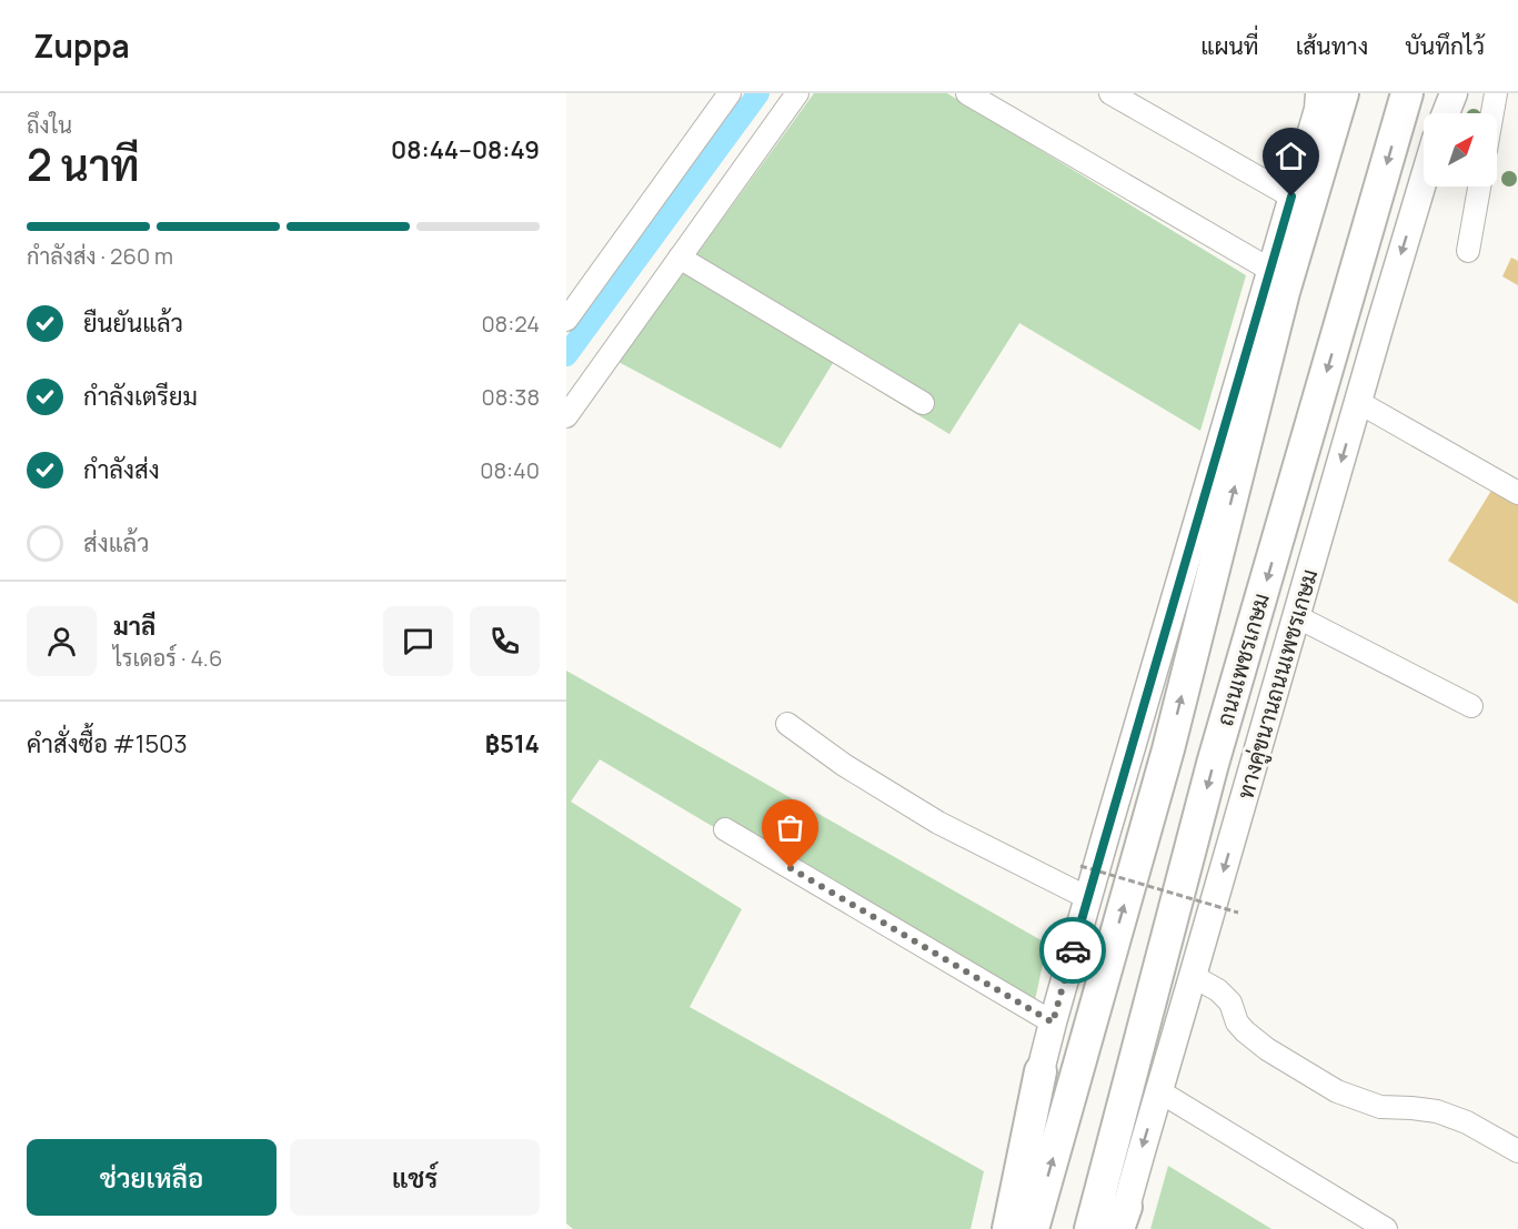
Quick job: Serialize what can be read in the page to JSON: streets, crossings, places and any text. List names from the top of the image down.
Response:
{
  "streets": {
    "highway": ["ถนนเพชรเกษม"],
    "main road": ["ทางคู่ขนานถนนเพชรเกษม"]
  },
  "north": "top right",
  "page": {
    "header": "Zuppa",
    "nav": ["แผนที่", "เส้นทาง", "บันทึกไว้"],
    "heading": ["2 นาที", "ถึงใน", "08:44–08:49"],
    "panel": [
      "มาลี",
      "ไรเดอร์ · 4.6",
      "คำสั่งซื้อ #1503",
      "฿514"
    ],
    "bar": "กำลังส่ง · 260 m",
    "list": [
      ["ยืนยันแล้ว", "08:24"],
      ["กำลังเตรียม", "08:38"],
      ["กำลังส่ง", "08:40"],
      "ส่งแล้ว"
    ],
    "buttons": ["ช่วยเหลือ", "แชร์"]
  }
}
